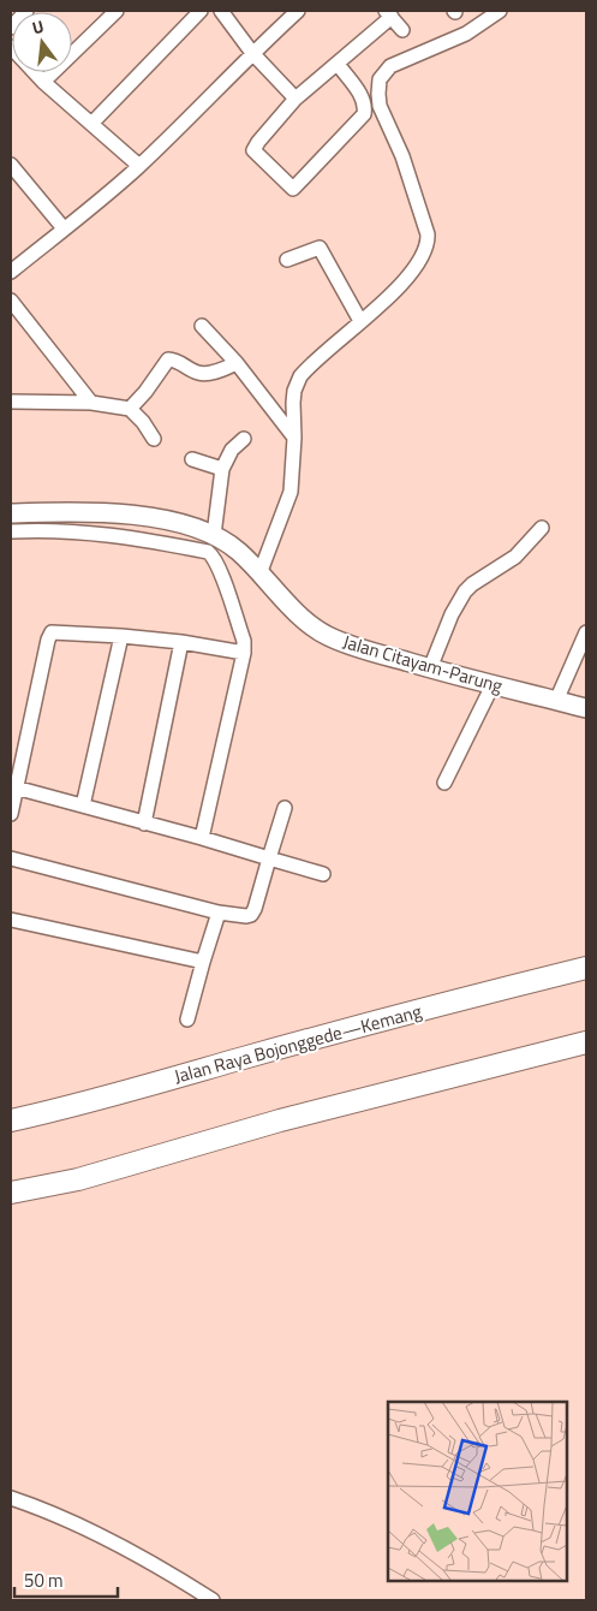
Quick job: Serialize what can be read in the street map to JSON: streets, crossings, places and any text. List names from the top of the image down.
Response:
{
  "streets": {
    "highway": ["Jalan Raya Bojonggede—Kemang"],
    "main road": ["Jalan Citayam-Parung"]
  },
  "scale_bar": "50 m",
  "north": "top"
}
